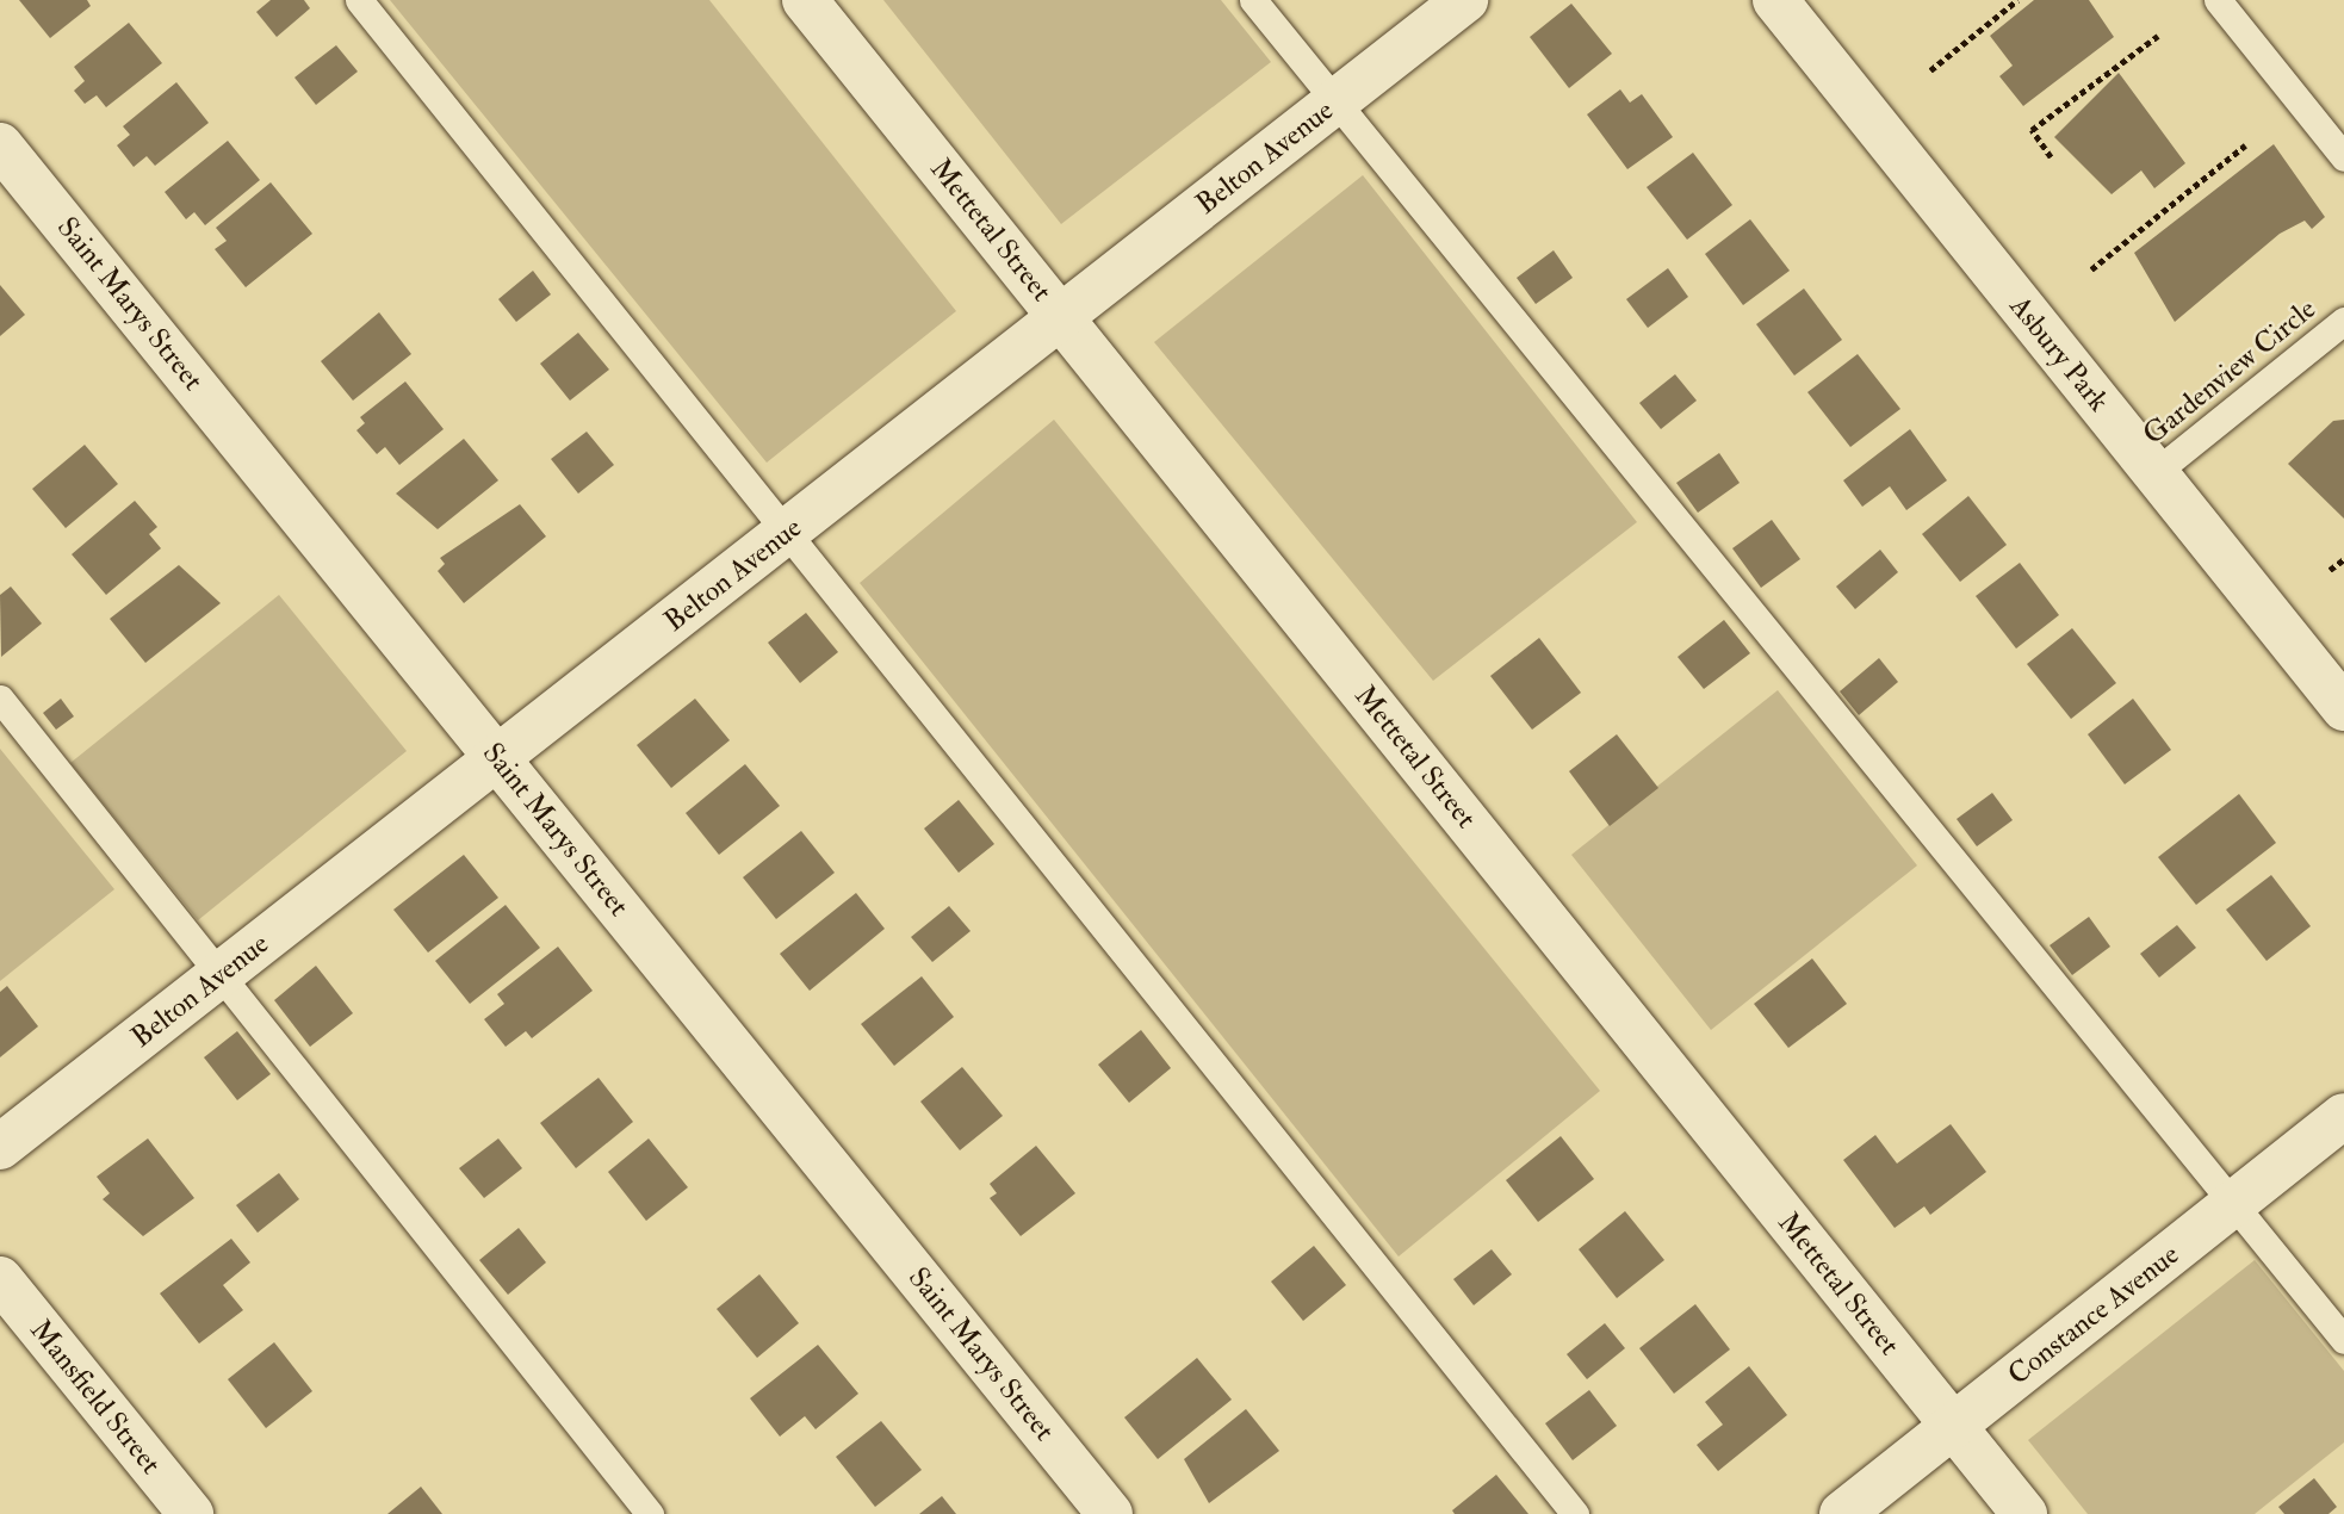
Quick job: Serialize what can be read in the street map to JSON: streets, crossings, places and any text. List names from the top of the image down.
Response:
{
  "streets": {
    "street": [
      "Belton Avenue",
      "Mettetal Street",
      "Saint Marys Street",
      "Asbury Park",
      "Constance Avenue",
      "Mansfield Street"
    ],
    "lane": ["Gardenview Circle"]
  },
  "crossings": [
    ["Belton Avenue", "Mettetal Street"],
    ["Belton Avenue", "Saint Marys Street"],
    ["Mettetal Street", "Constance Avenue"],
    ["Asbury Park", "Gardenview Circle"]
  ]
}
